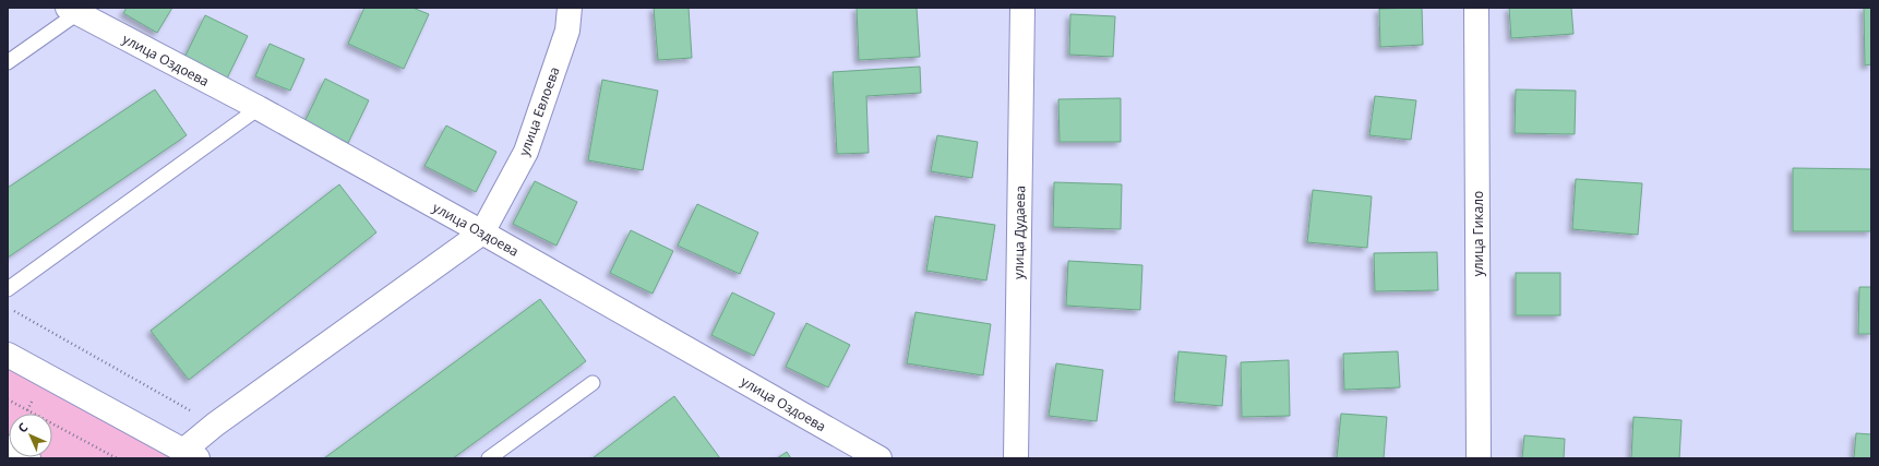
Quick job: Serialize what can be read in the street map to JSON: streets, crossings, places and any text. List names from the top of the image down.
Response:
{
  "streets": {
    "street": [
      "улица Оздоева",
      "улица Евлоева",
      "улица Дудаева",
      "улица Гикало"
    ]
  },
  "crossings": [
    ["улица Оздоева", "улица Евлоева"]
  ],
  "north": "top left"
}
